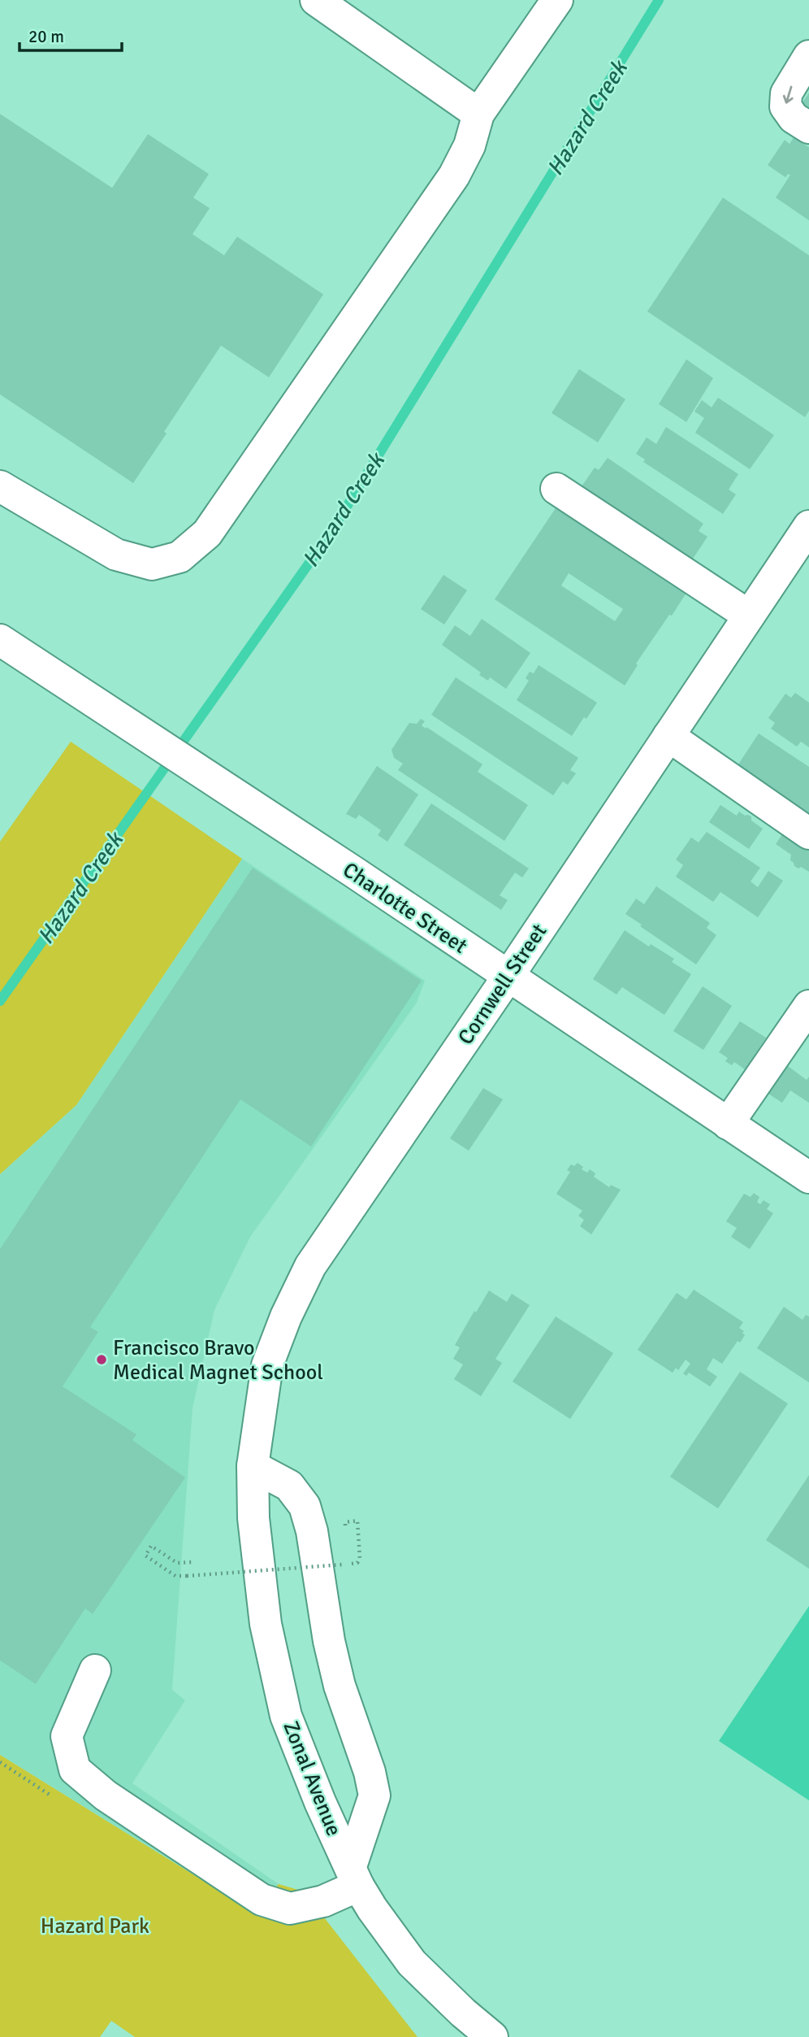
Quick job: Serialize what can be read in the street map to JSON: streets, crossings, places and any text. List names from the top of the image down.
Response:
{
  "streets": {
    "street": ["Charlotte Street", "Cornwell Street", "Zonal Avenue"]
  },
  "crossings": [
    ["Charlotte Street", "Cornwell Street"],
    ["Cornwell Street", "Zonal Avenue"]
  ],
  "water": ["Hazard Creek"],
  "parks": ["Hazard Park"],
  "places": ["Francisco Bravo Medical Magnet School"],
  "scale_bar": "20 m"
}
